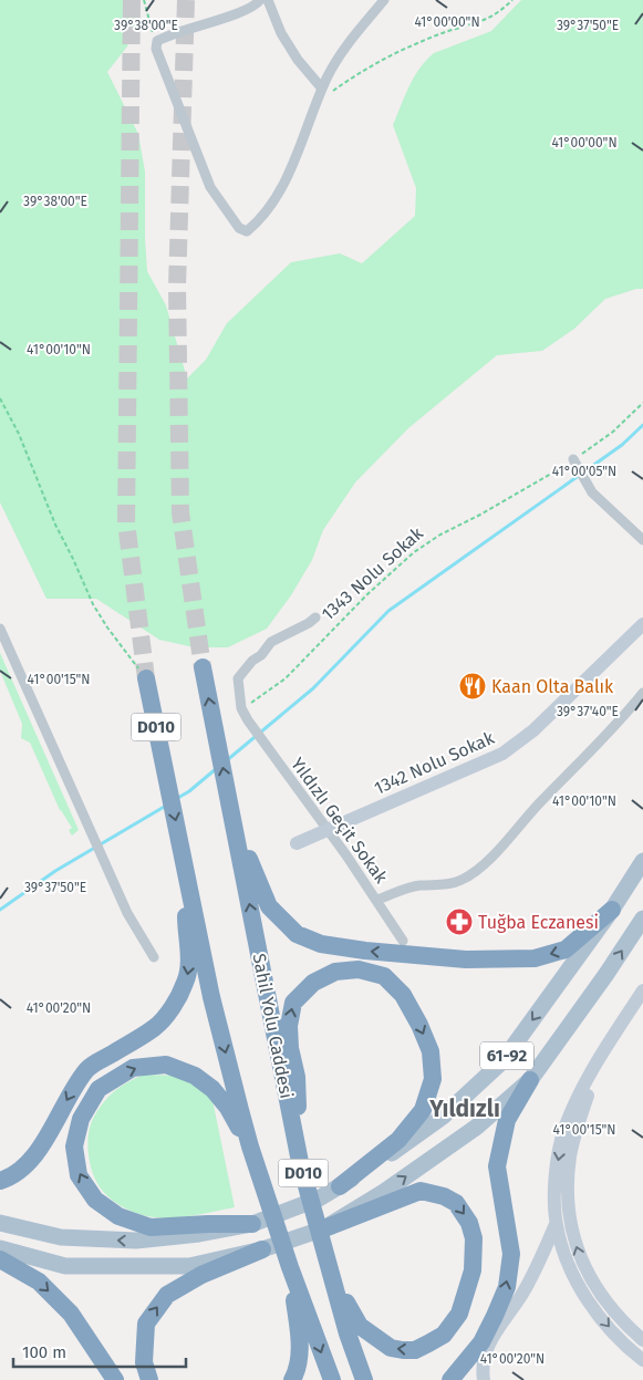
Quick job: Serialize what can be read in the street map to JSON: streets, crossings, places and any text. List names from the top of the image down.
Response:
{
  "streets": {
    "highway": ["D010", "Sahil Yolu Caddesi"],
    "main road": ["61-92"],
    "street": ["1343 Nolu Sokak", "1342 Nolu Sokak", "Yıldızlı Geçit Sokak"]
  },
  "crossings": [
    ["1343 Nolu Sokak", "Yıldızlı Geçit Sokak"],
    ["1342 Nolu Sokak", "Yıldızlı Geçit Sokak"]
  ],
  "districts": ["Yıldızlı"],
  "places": {
    "restaurant": ["Kaan Olta Balık"],
    "pharmacy": ["Tuğba Eczanesi"]
  },
  "scale_bar": "100 m",
  "coordinates": [
    "41°00'00\"N",
    "39°37'50\"E",
    "39°38'00\"E",
    "41°00'10\"N",
    "41°00'05\"N",
    "41°00'15\"N",
    "39°37'40\"E",
    "41°00'20\"N"
  ]
}
